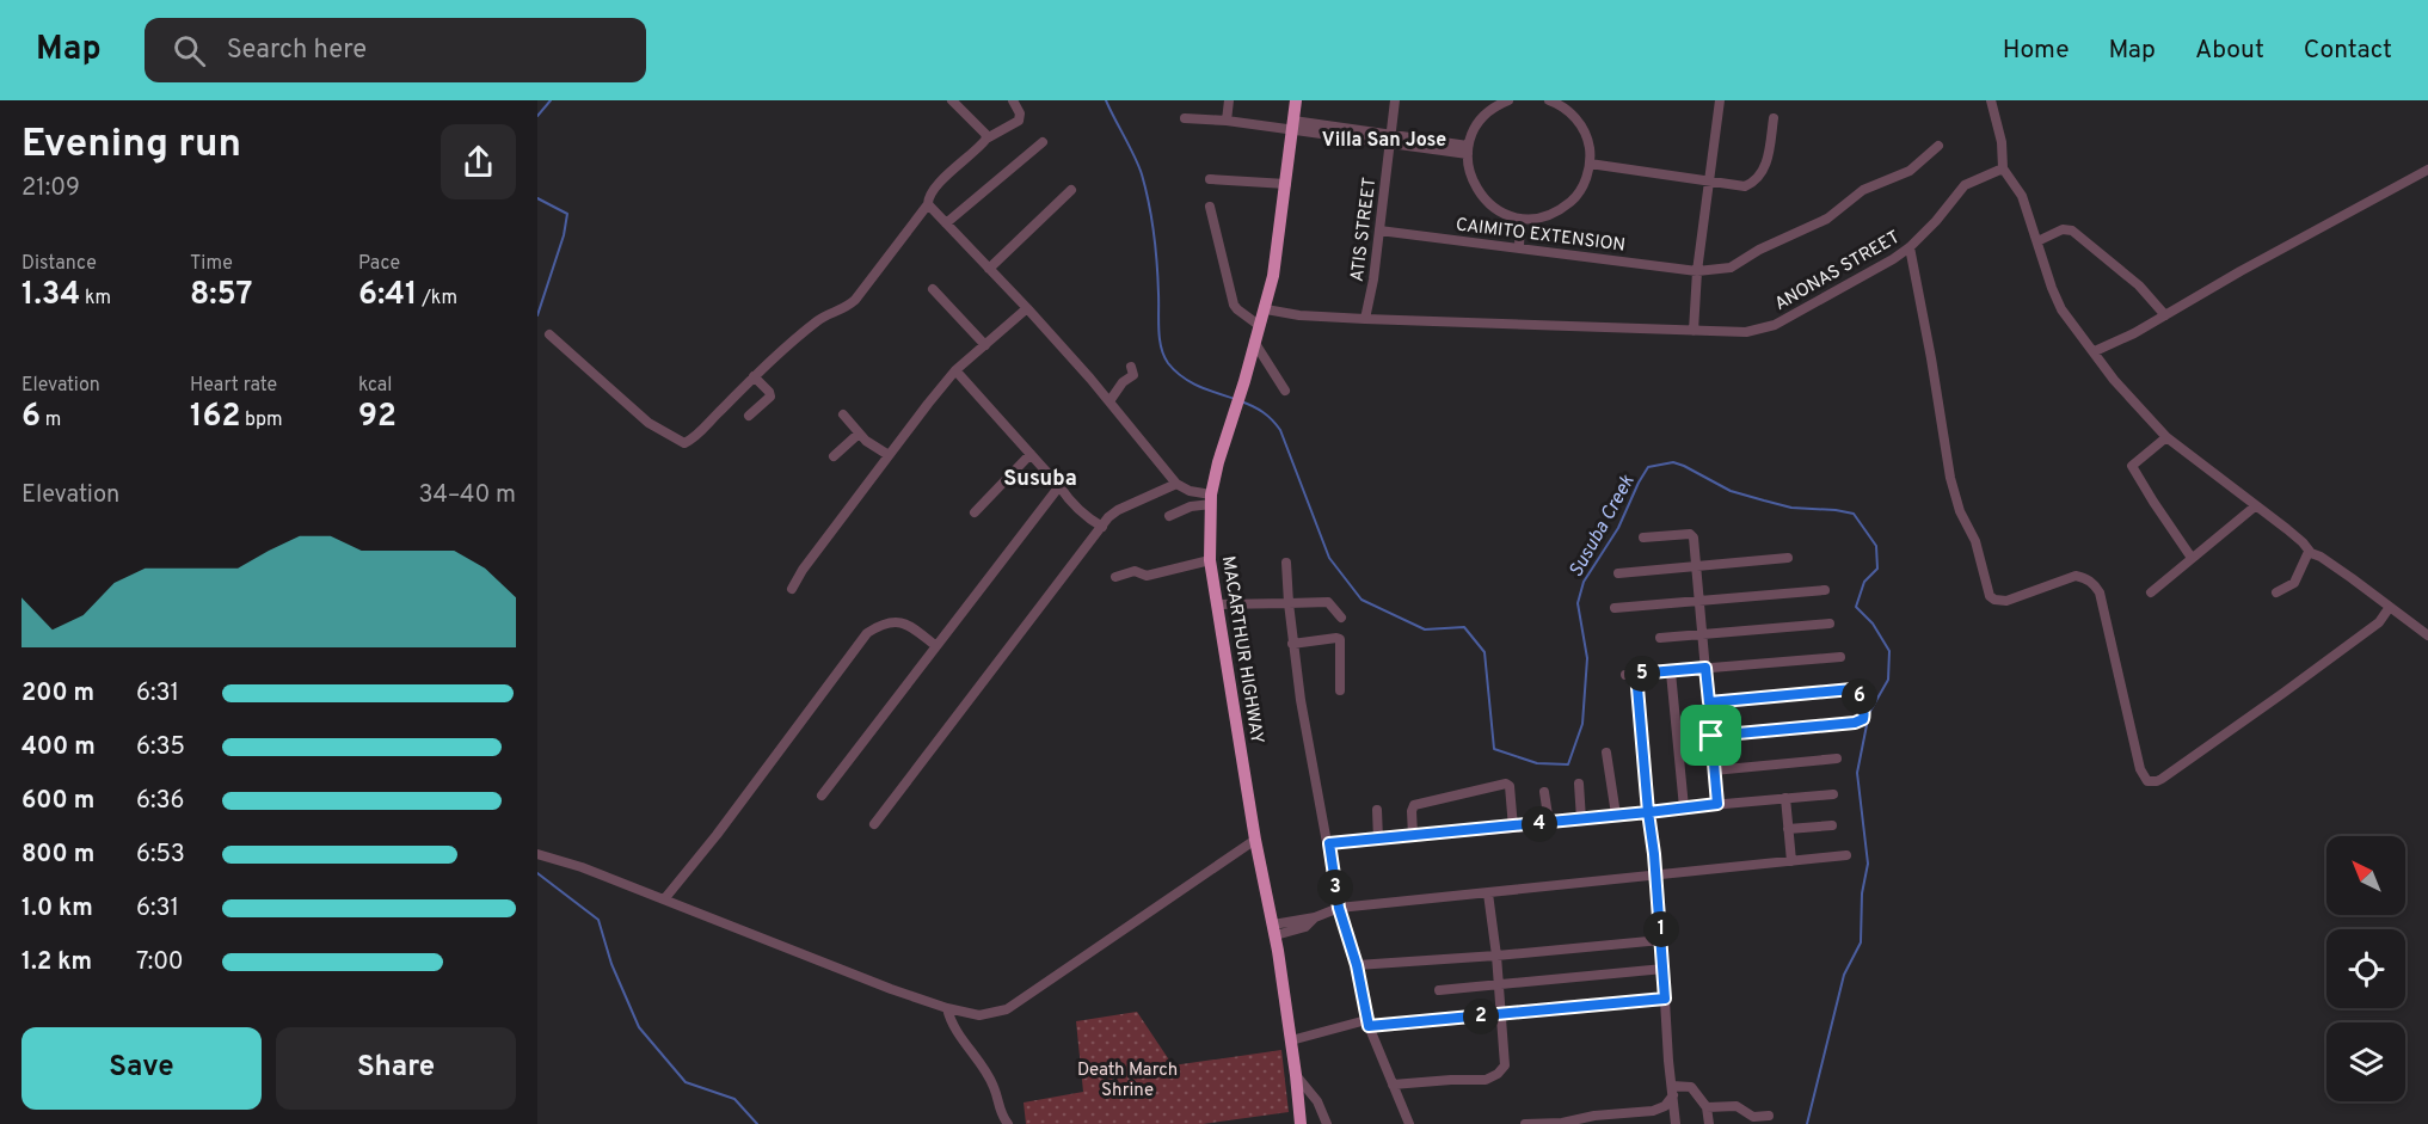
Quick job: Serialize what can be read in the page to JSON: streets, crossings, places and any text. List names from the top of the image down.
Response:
{
  "streets": {
    "highway": ["MACARTHUR HIGHWAY"],
    "street": ["ATIS STREET", "CAIMITO EXTENSION", "ANONAS STREET"]
  },
  "crossings": [
    ["ATIS STREET", "CAIMITO EXTENSION"],
    ["ATIS STREET", "ANONAS STREET"],
    ["ANONAS STREET", "MACARTHUR HIGHWAY"]
  ],
  "districts": ["Villa San Jose", "Susuba"],
  "water": ["Susuba Creek"],
  "parks": ["Death March Shrine"],
  "north": "top left",
  "page": {
    "header": "Map",
    "search": "Search here",
    "nav": [
      "Home",
      "Map",
      "About",
      "Contact"
    ],
    "heading": ["Evening run", "21:09"],
    "stats": [
      ["Distance", "1.34 km"],
      ["Time", "8:57"],
      ["Pace", "6:41 /km"],
      ["Elevation", "6 m"],
      ["Heart rate", "162 bpm"],
      ["kcal", "92"]
    ],
    "chart": ["Elevation", "34–40 m"],
    "pins": [
      "5",
      "6",
      "4",
      "3",
      "1",
      "2"
    ],
    "list": [
      {
        "name": "200 m",
        "note": "6:31"
      },
      {
        "name": "400 m",
        "note": "6:35"
      },
      {
        "name": "600 m",
        "note": "6:36"
      },
      {
        "name": "800 m",
        "note": "6:53"
      },
      {
        "name": "1.0 km",
        "note": "6:31"
      },
      {
        "name": "1.2 km",
        "note": "7:00"
      }
    ],
    "buttons": ["Save", "Share"]
  }
}
